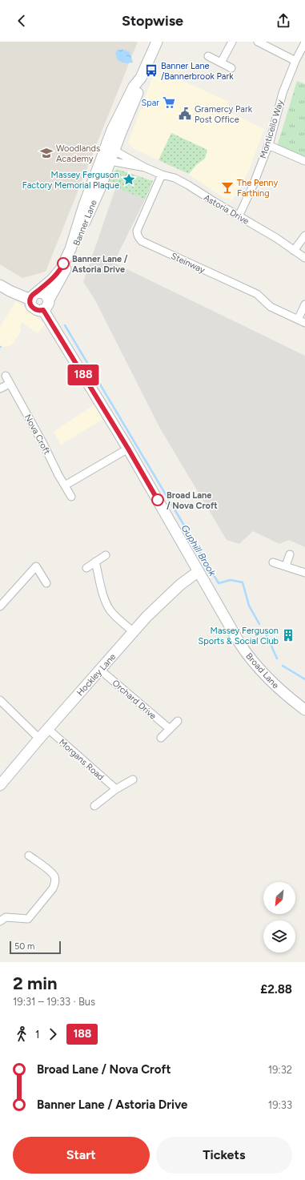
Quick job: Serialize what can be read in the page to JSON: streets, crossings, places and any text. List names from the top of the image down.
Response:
{
  "streets": {
    "street": [
      "Monticello Way",
      "Astoria Drive",
      "Banner Lane",
      "Steinway",
      "Nova Croft",
      "Broad Lane",
      "Hockley Lane",
      "Orchard Drive",
      "Morgans Road"
    ]
  },
  "crossings": [
    ["Monticello Way", "Astoria Drive"],
    ["Astoria Drive", "Banner Lane"],
    ["Astoria Drive", "Steinway"],
    ["Banner Lane", "Broad Lane"],
    ["Broad Lane", "Hockley Lane"],
    ["Hockley Lane", "Orchard Drive"],
    ["Hockley Lane", "Morgans Road"]
  ],
  "water": ["Guphill Brook"],
  "places": {
    "bus stop": ["Banner Lane /Bannerbrook Park"],
    "supermarket": ["Spar"],
    "public building": ["Gramercy Park Post Office"],
    "school or university": ["Woodlands Academy"],
    "place": ["Massey Ferguson Factory Memorial Plaque"],
    "bar": ["The Penny Farthing"],
    "other": ["Banner Lane / Astoria Drive", "Broad Lane / Nova Croft"],
    "building": ["Massey Ferguson Sports & Social Club"]
  },
  "lines": ["bus line 188"],
  "scale_bar": "50 m",
  "north": "bottom left",
  "page": {
    "header": "Stopwise",
    "on_map": "188",
    "scale": "50 m",
    "heading": ["2 min", "19:31 – 19:33 · Bus", "£2.88"],
    "legs": ["1", "188"],
    "list": [
      {
        "name": "Broad Lane / Nova Croft",
        "value": "19:32"
      },
      {
        "name": "Banner Lane / Astoria Drive",
        "value": "19:33"
      }
    ],
    "buttons": ["Start", "Tickets"]
  }
}
